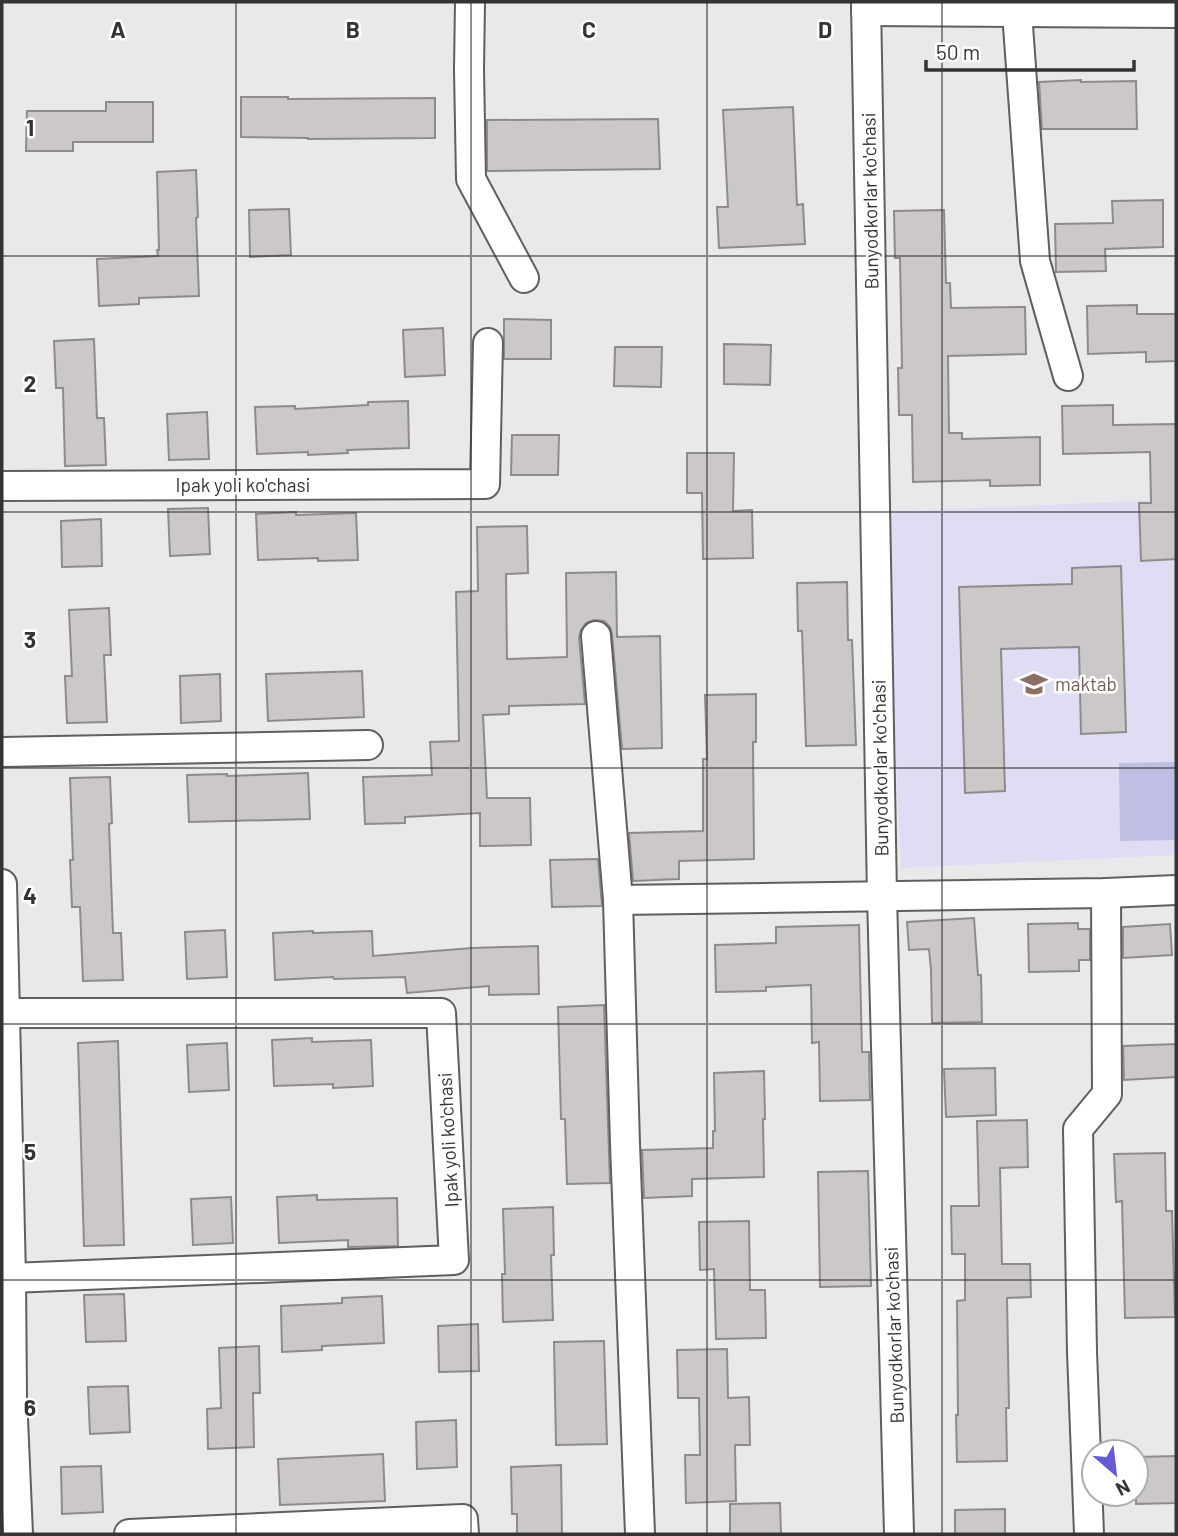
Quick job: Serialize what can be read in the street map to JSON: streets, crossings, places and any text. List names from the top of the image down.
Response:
{
  "streets": {
    "street": ["Bunyodkorlar ko'chasi", "Ipak yoli ko'chasi"]
  },
  "places": {
    "school or university": ["maktab"]
  },
  "scale_bar": "50 m",
  "north": "bottom right",
  "grid": {
    "columns": [
      "A",
      "B",
      "C",
      "D"
    ],
    "rows": [
      "1",
      "2",
      "3",
      "4",
      "5",
      "6"
    ]
  }
}
